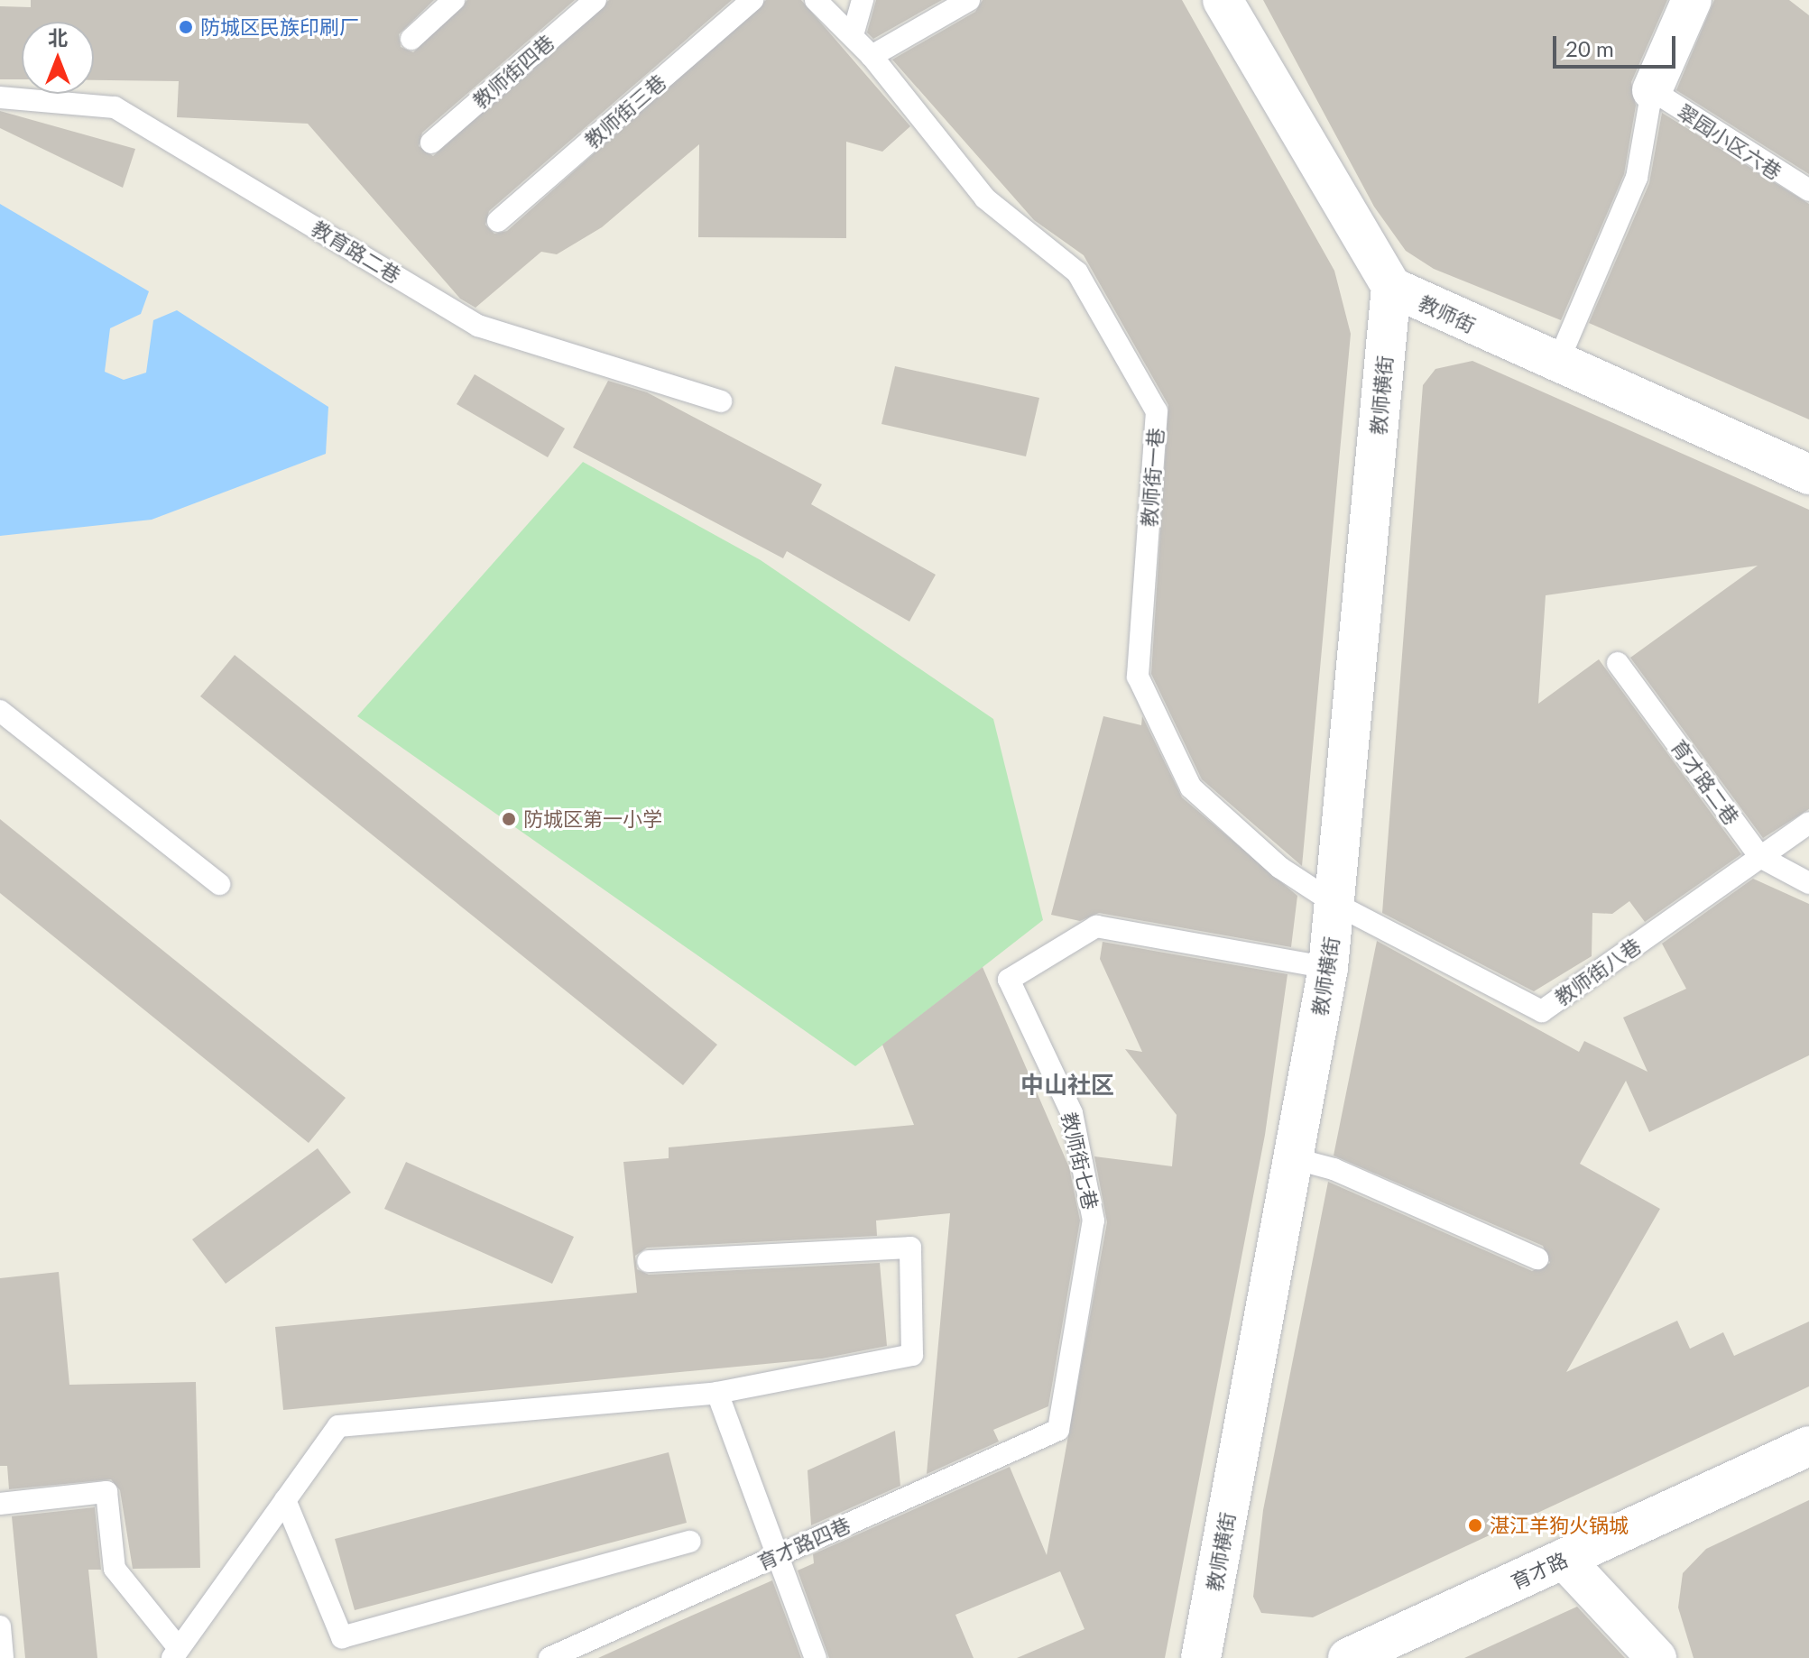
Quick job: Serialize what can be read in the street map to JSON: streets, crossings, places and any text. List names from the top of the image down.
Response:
{
  "streets": {
    "street": ["教师街", "教师横街", "育才路"],
    "lane": [
      "教师街四巷",
      "教师街三巷",
      "翠园小区六巷",
      "教育路二巷",
      "教师街一巷",
      "育才路二巷",
      "教师街八巷",
      "教师街七巷",
      "育才路四巷"
    ]
  },
  "crossings": [
    ["教师街", "教师横街"],
    ["教师横街", "教师街一巷"],
    ["教师横街", "教师街八巷"],
    ["教师横街", "教师街七巷"],
    ["教师街一巷", "教师街八巷"],
    ["育才路二巷", "教师街八巷"],
    ["教师街七巷", "育才路四巷"]
  ],
  "districts": ["中山社区"],
  "places": ["防城区民族印刷厂", "防城区第一小学", "湛江羊狗火锅城"],
  "scale_bar": "20 m",
  "north": "top"
}
